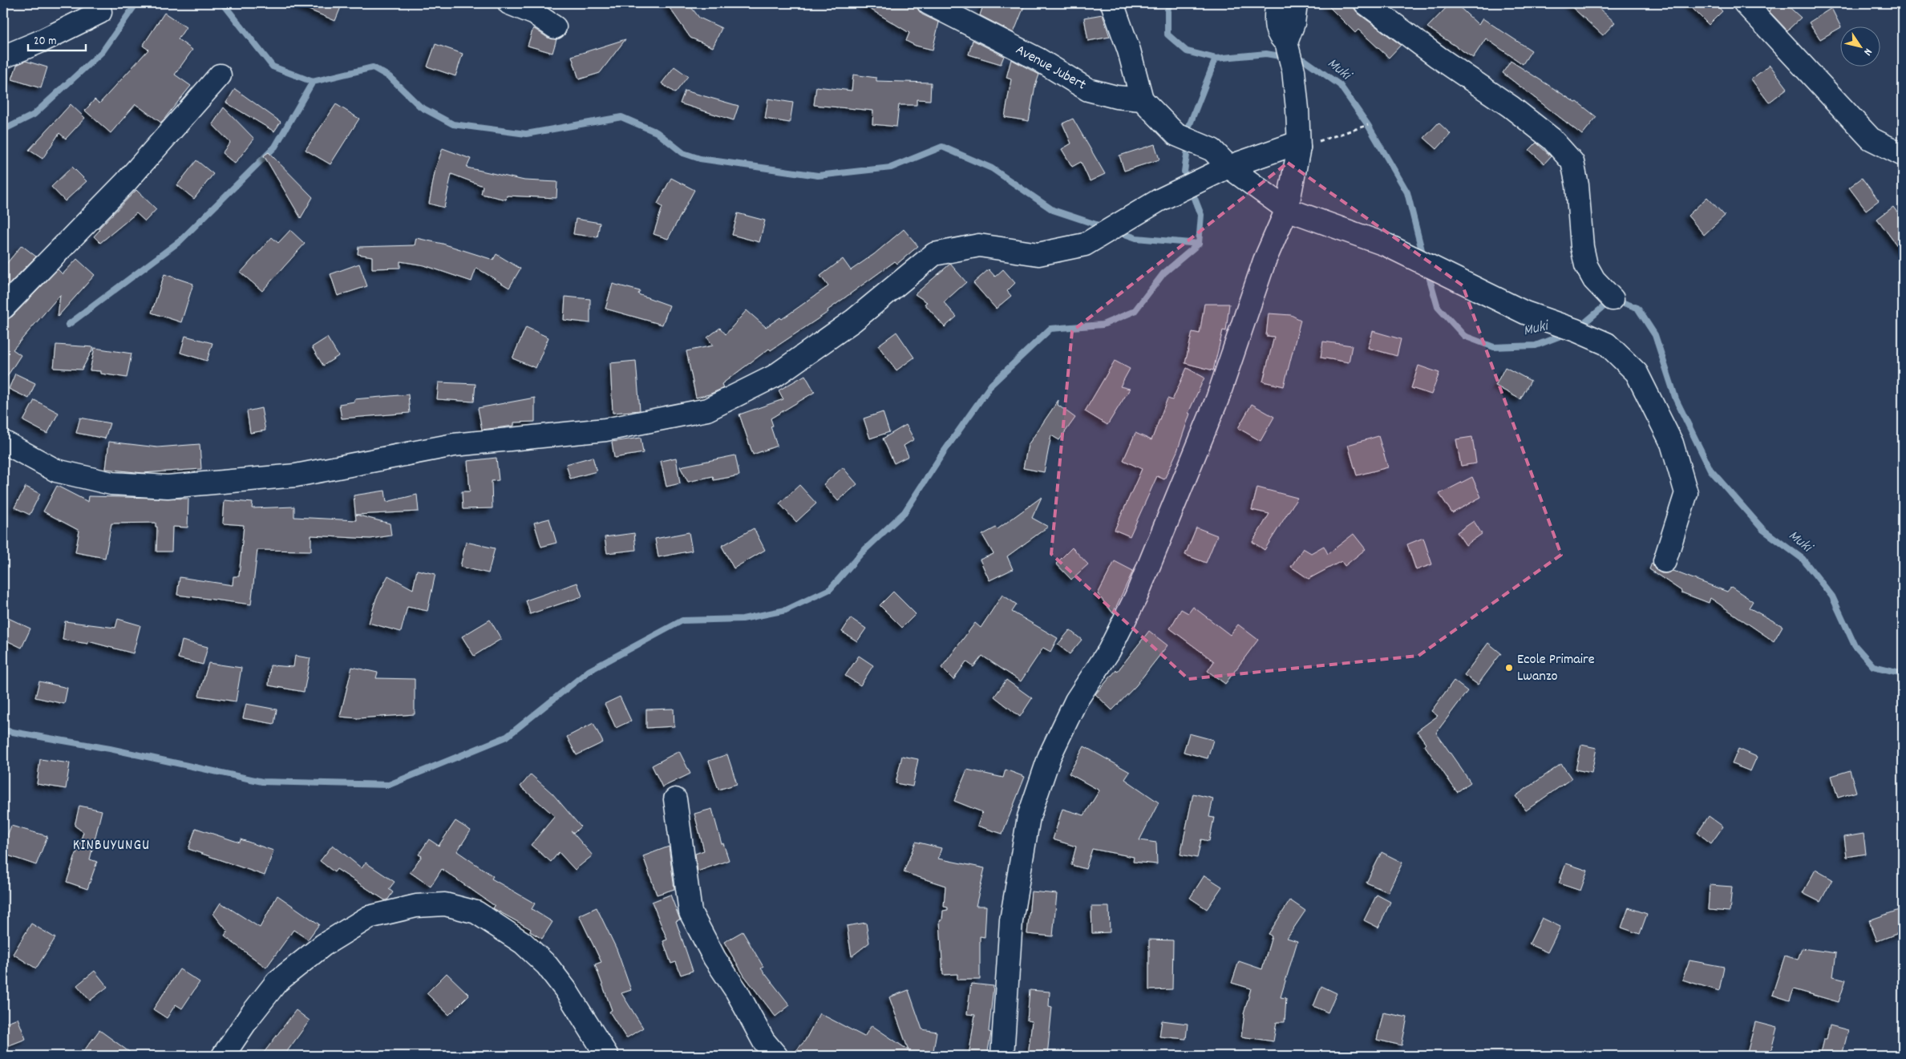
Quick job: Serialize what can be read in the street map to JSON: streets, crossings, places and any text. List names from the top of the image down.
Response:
{
  "streets": {
    "street": ["Avenue Jubert"]
  },
  "districts": ["KINBUYUNGU"],
  "water": ["Muki"],
  "places": ["Ecole Primaire Lwanzo"],
  "scale_bar": "20 m",
  "north": "bottom right"
}
